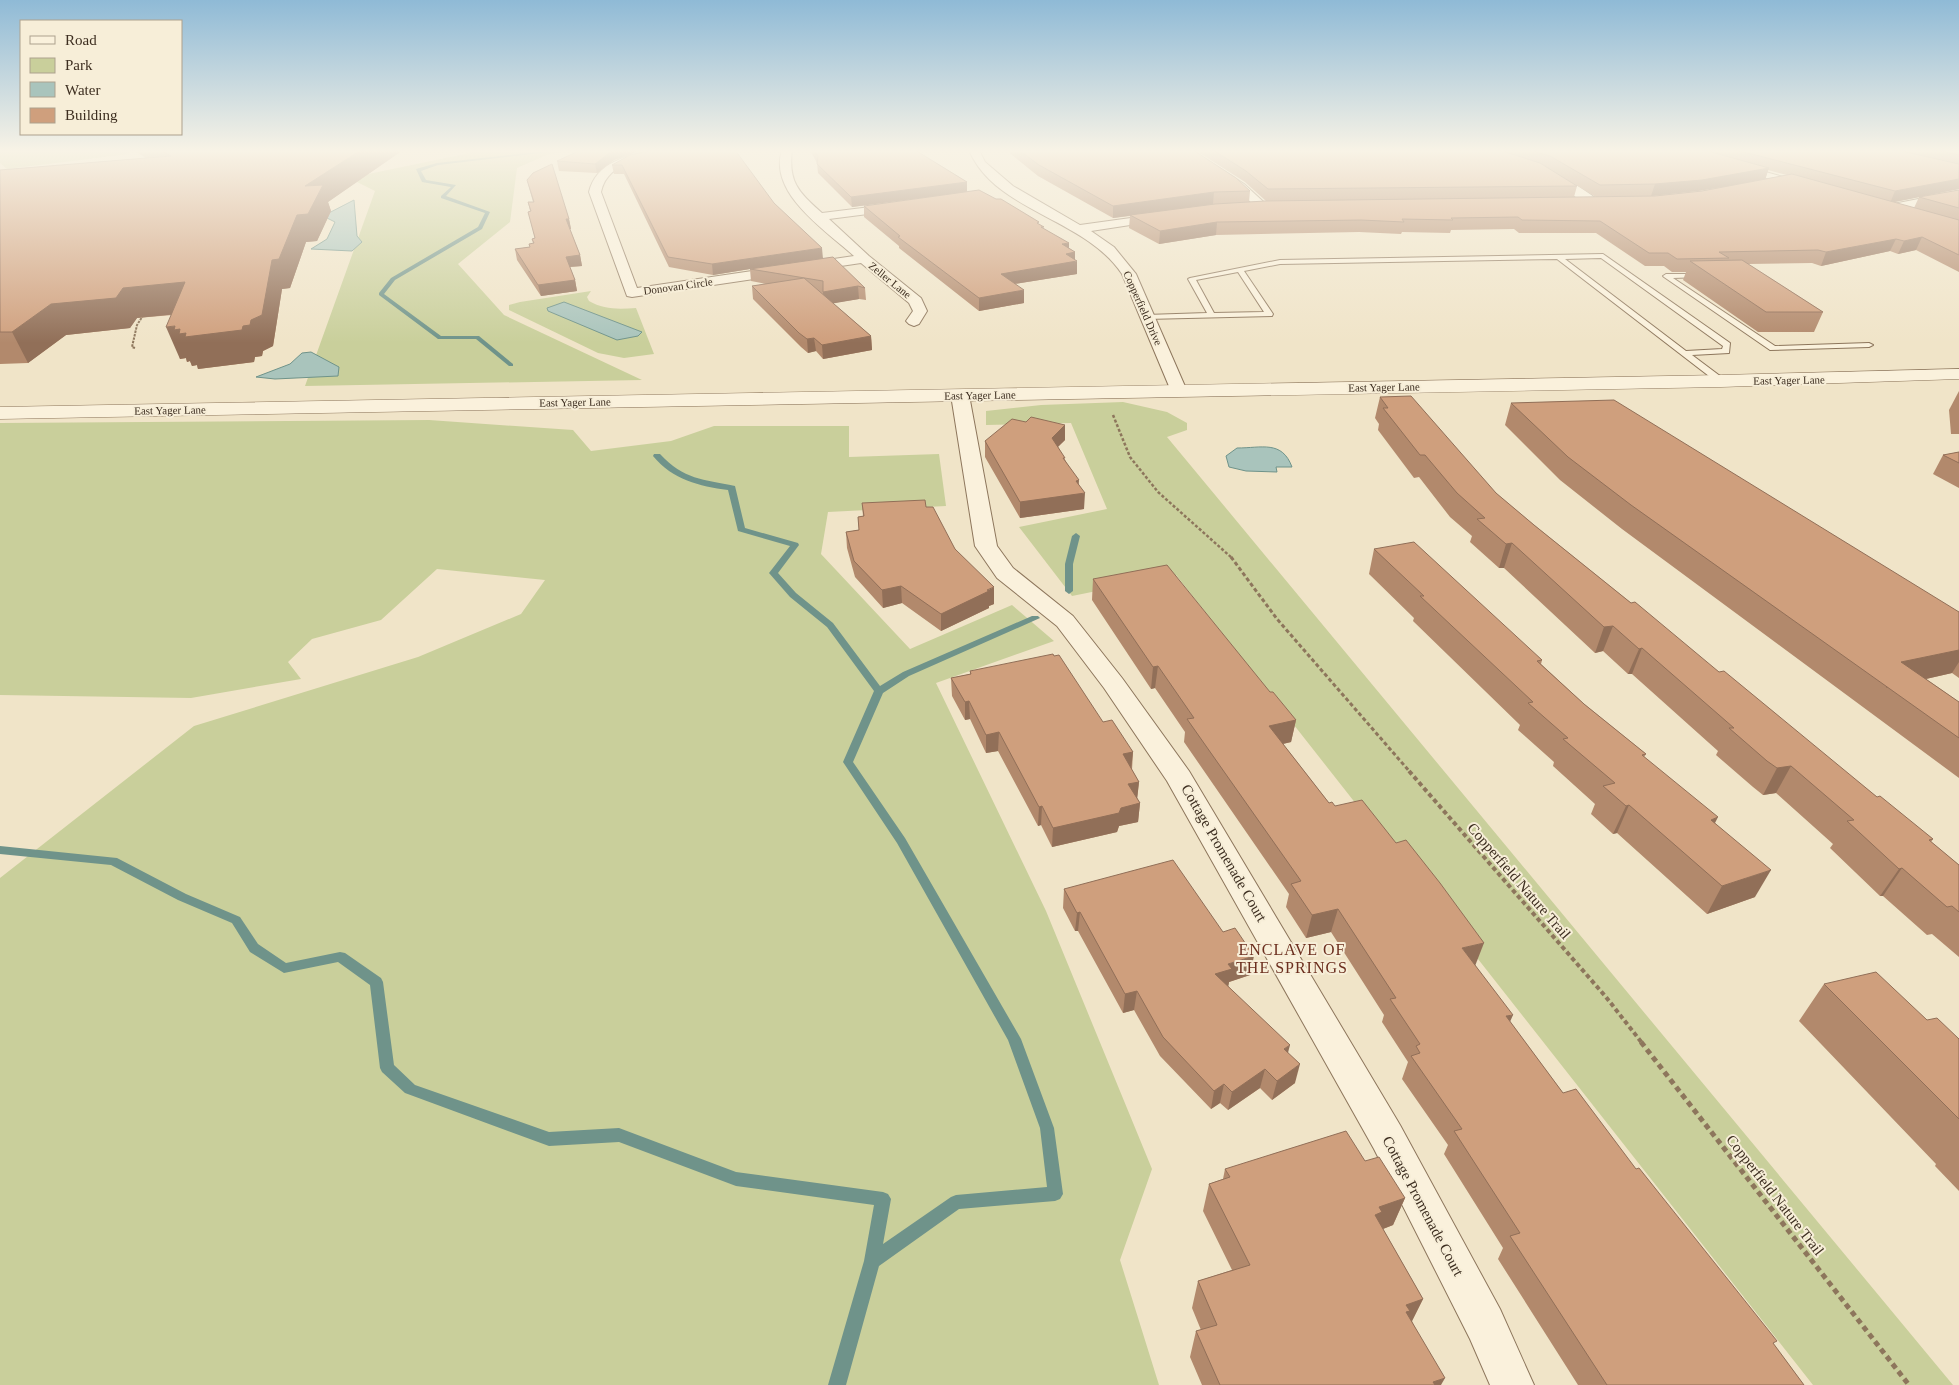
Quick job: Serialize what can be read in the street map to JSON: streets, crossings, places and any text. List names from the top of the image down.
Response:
{
  "streets": {
    "street": [
      "Zeller Lane",
      "Donovan Circle",
      "Copperfield Drive",
      "East Yager Lane",
      "Cottage Promenade Court"
    ],
    "path": ["Copperfield Nature Trail"]
  },
  "crossings": [
    ["Zeller Lane", "Donovan Circle"],
    ["Copperfield Drive", "East Yager Lane"],
    ["East Yager Lane", "Cottage Promenade Court"]
  ],
  "districts": ["ENCLAVE OF THE SPRINGS"],
  "legend": [
    "Road",
    "Park",
    "Water",
    "Building"
  ]
}
